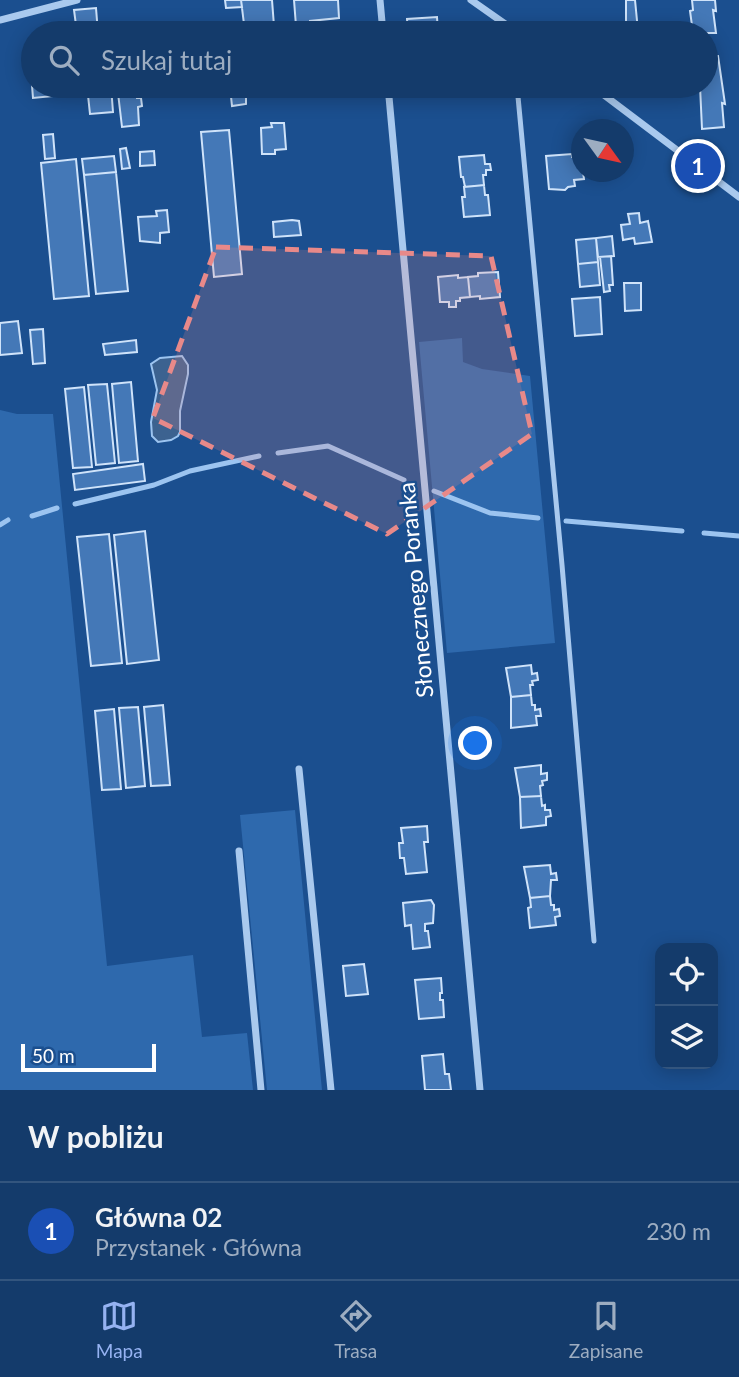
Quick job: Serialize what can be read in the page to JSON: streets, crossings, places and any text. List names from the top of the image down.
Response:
{
  "streets": {
    "street": ["Słonecznego Poranka"]
  },
  "scale_bar": "50 m",
  "north": "bottom right",
  "page": {
    "search": "Szukaj tutaj",
    "pins": "1",
    "scale": "50 m",
    "heading": "W pobliżu",
    "list": [
      {
        "mark": "1",
        "name": "Główna 02",
        "note": "Przystanek · Główna",
        "value": "230 m"
      }
    ],
    "nav": ["Mapa", "Trasa", "Zapisane"]
  }
}
